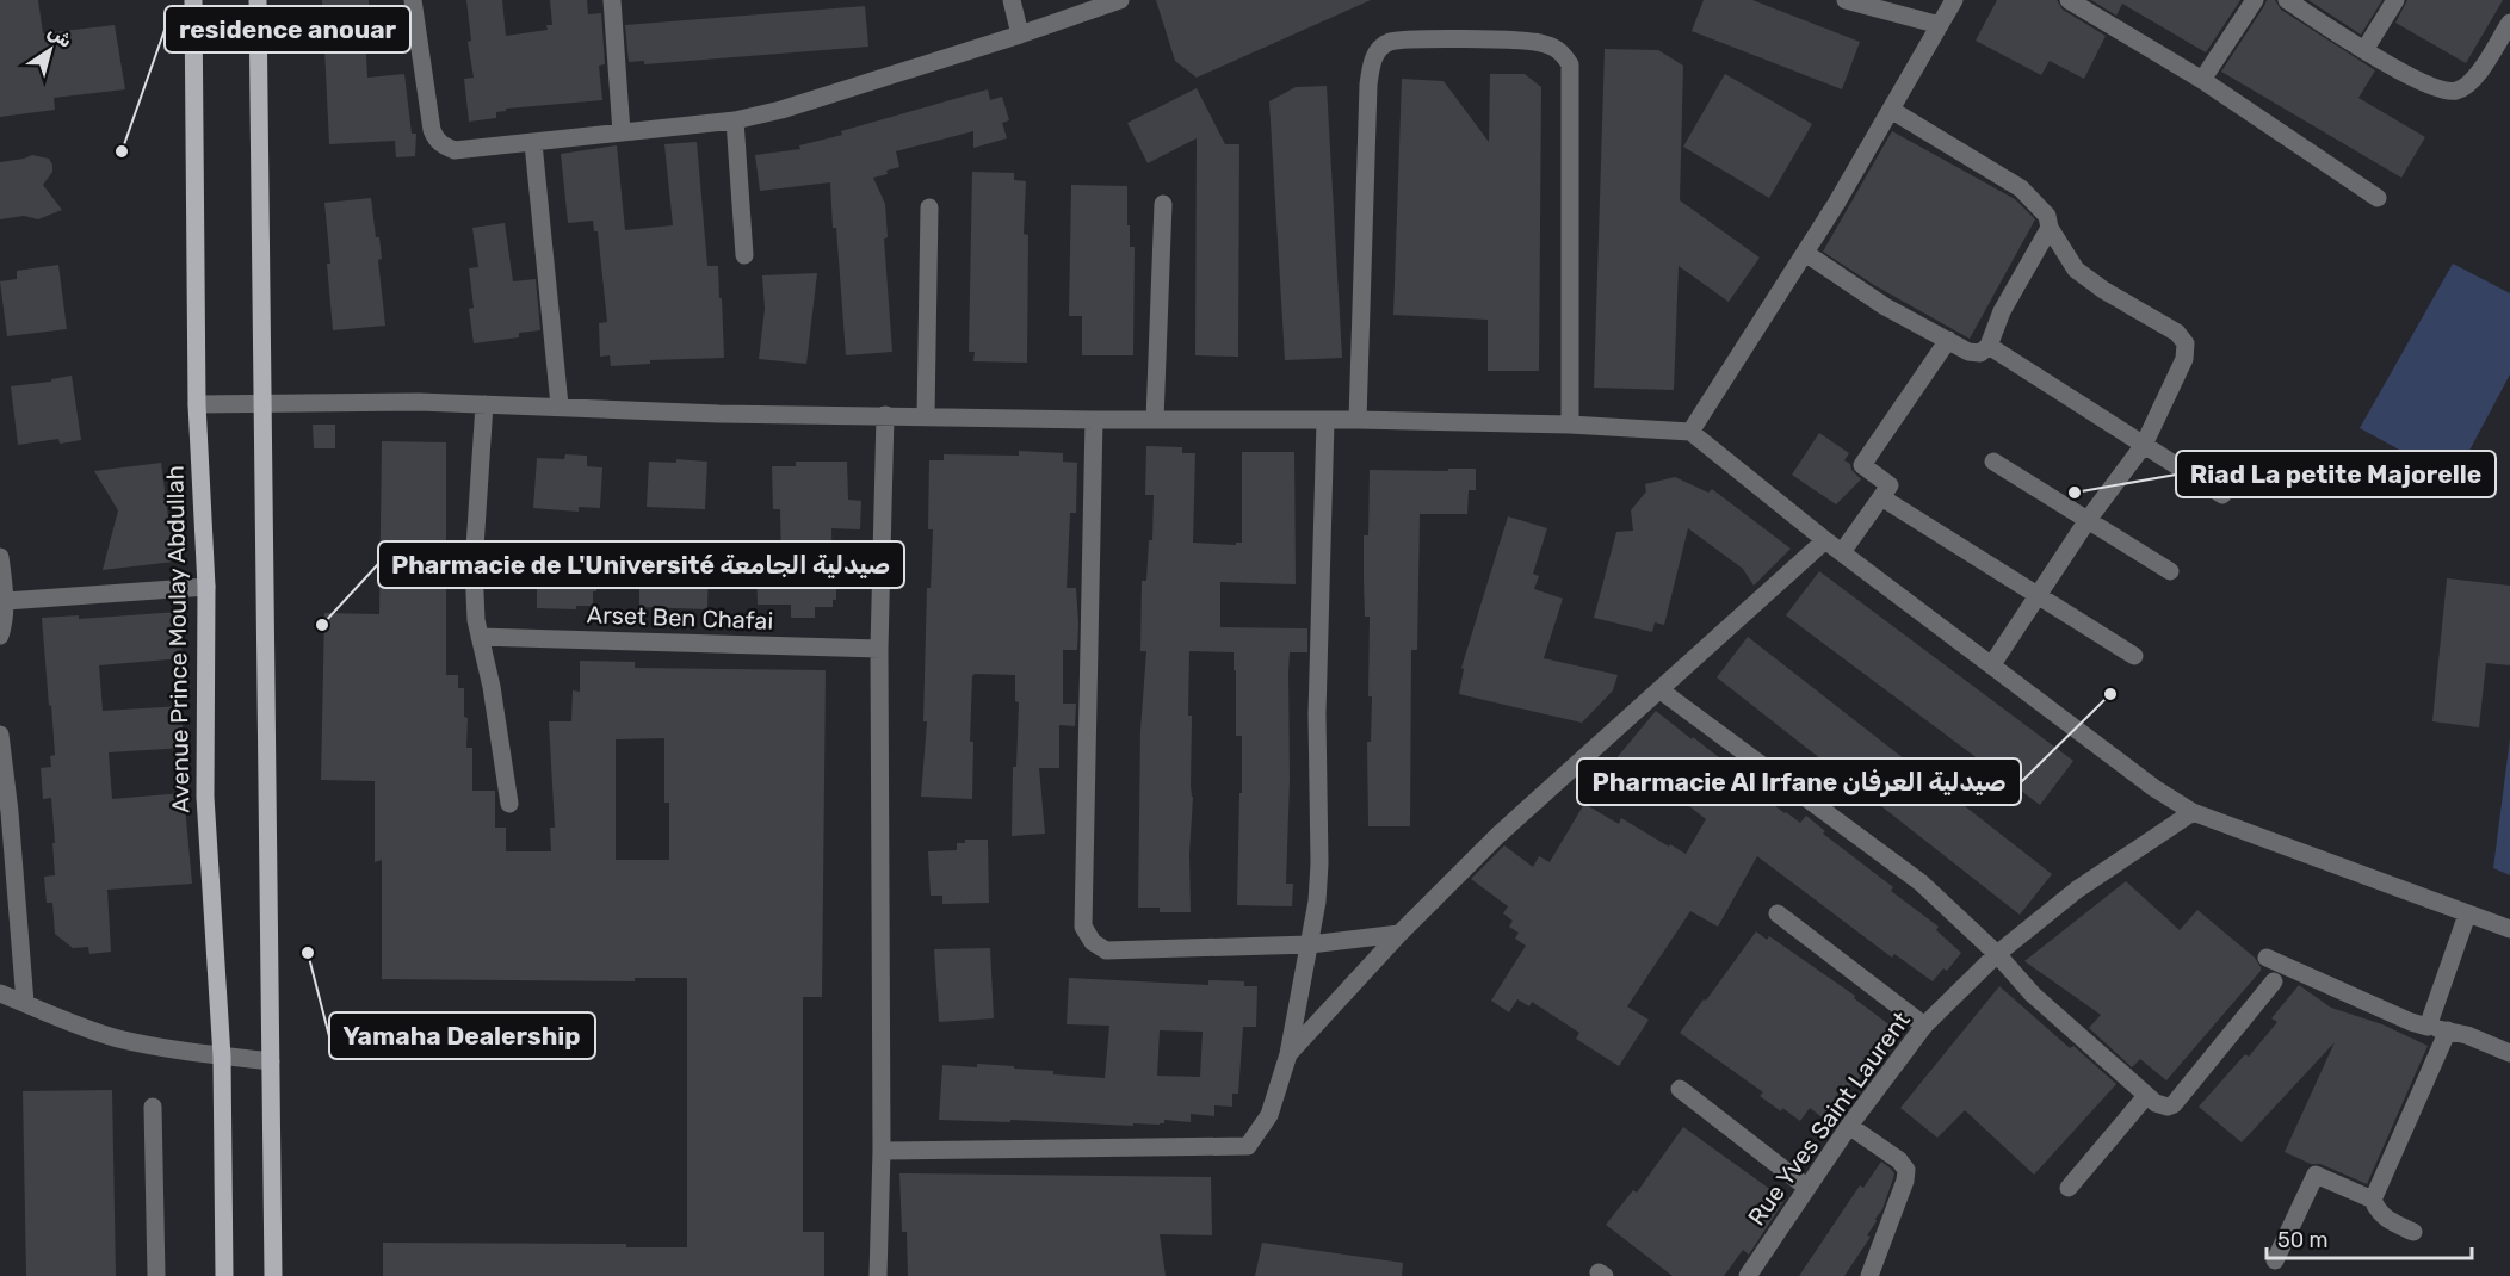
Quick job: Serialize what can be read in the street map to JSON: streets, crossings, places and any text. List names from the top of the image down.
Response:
{
  "streets": {
    "main road": ["Avenue Prince Moulay Abdullah"],
    "street": ["Arset Ben Chafai", "Rue Yves Saint Laurent"]
  },
  "places": [
    "residence anouar",
    "Riad La petite Majorelle",
    "Pharmacie de L'Université صيدلية الجامعة",
    "Pharmacie Al Irfane صيدلية العرفان",
    "Yamaha Dealership"
  ],
  "scale_bar": "50 m",
  "north": "top right"
}
